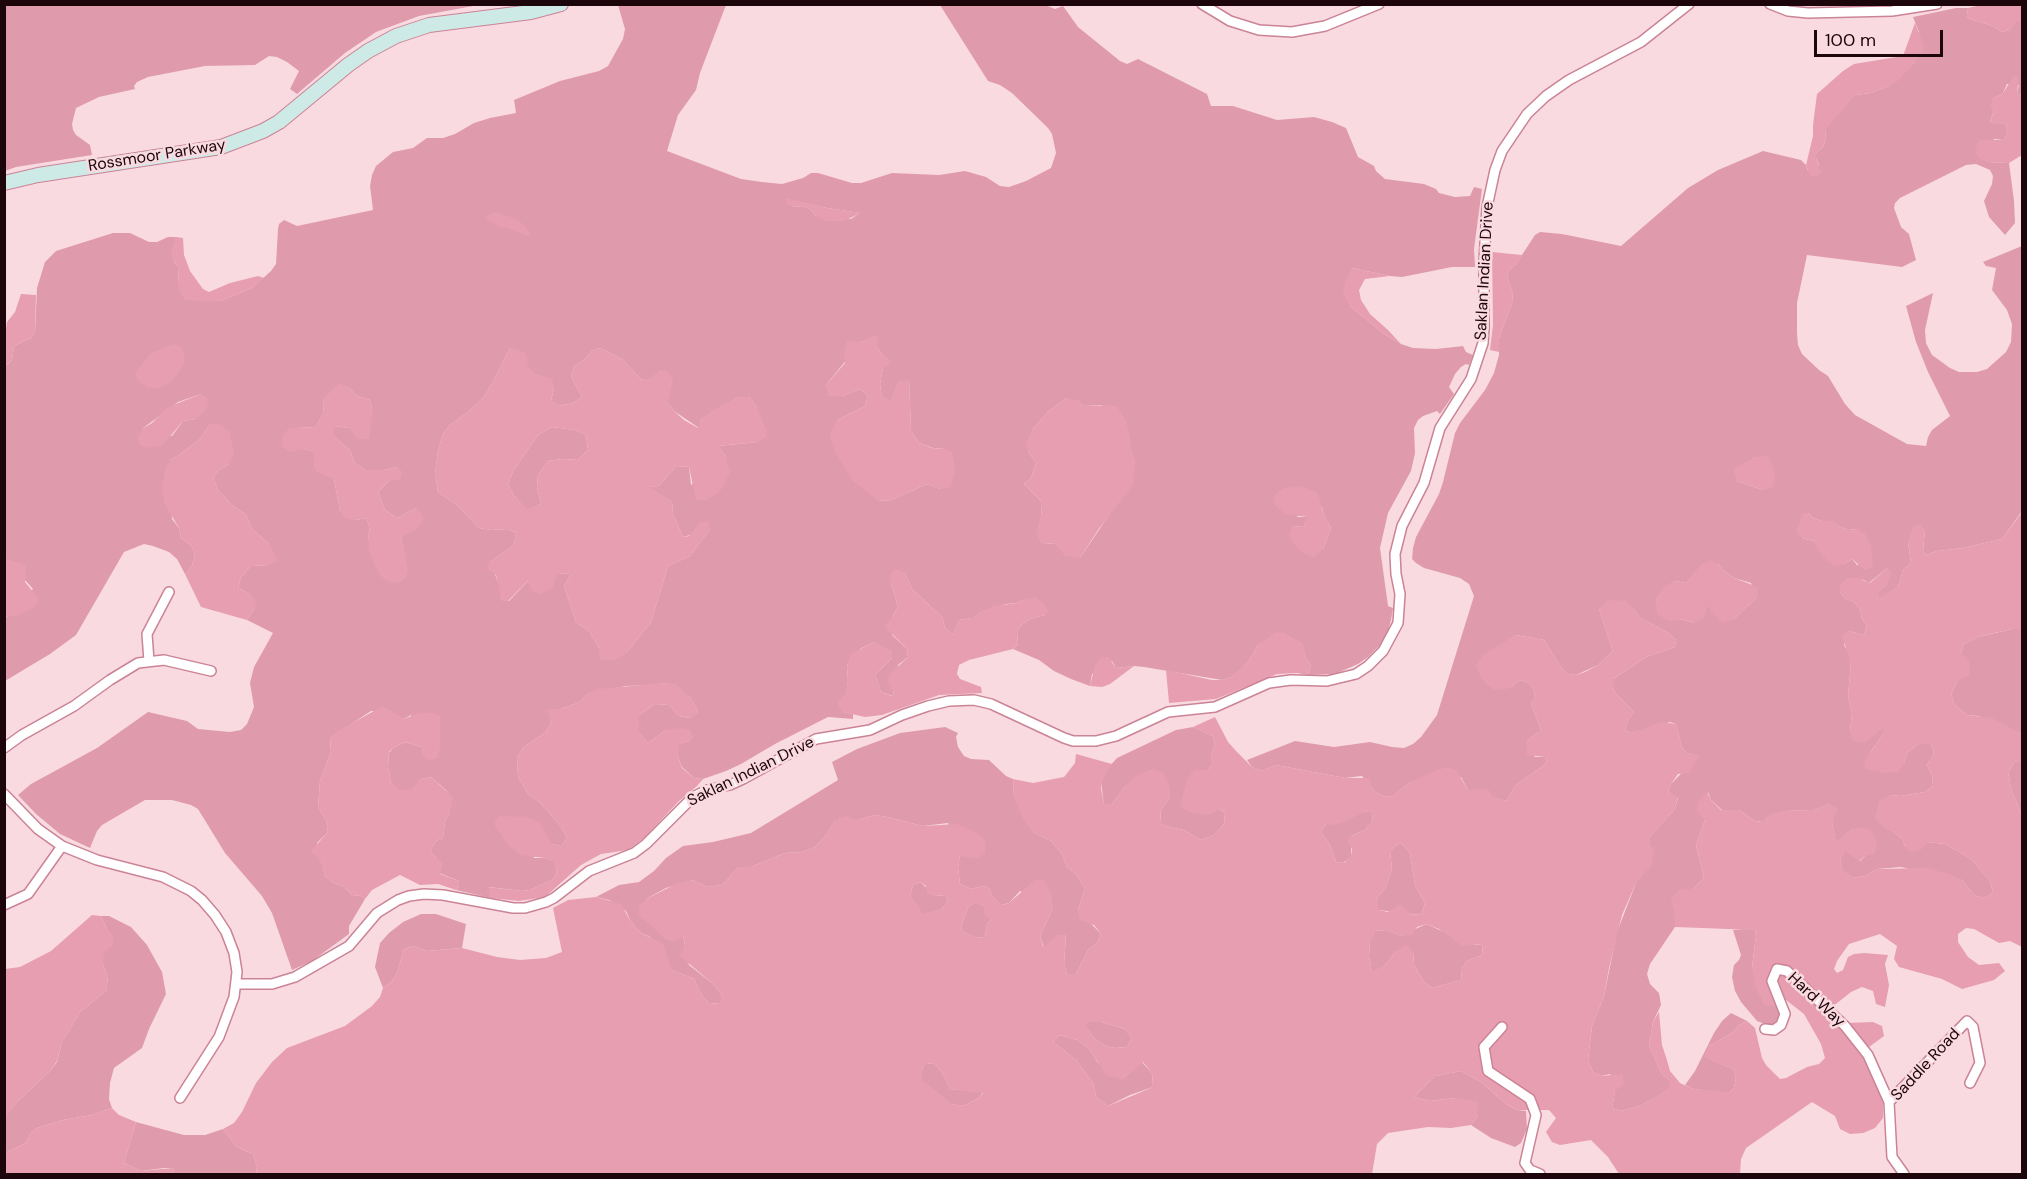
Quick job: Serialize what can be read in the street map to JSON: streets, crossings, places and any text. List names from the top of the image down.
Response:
{
  "streets": {
    "street": [
      "Rossmoor Parkway",
      "Saklan Indian Drive",
      "Hard Way",
      "Saddle Road"
    ]
  },
  "crossings": [
    ["Hard Way", "Saddle Road"]
  ],
  "scale_bar": "100 m"
}
